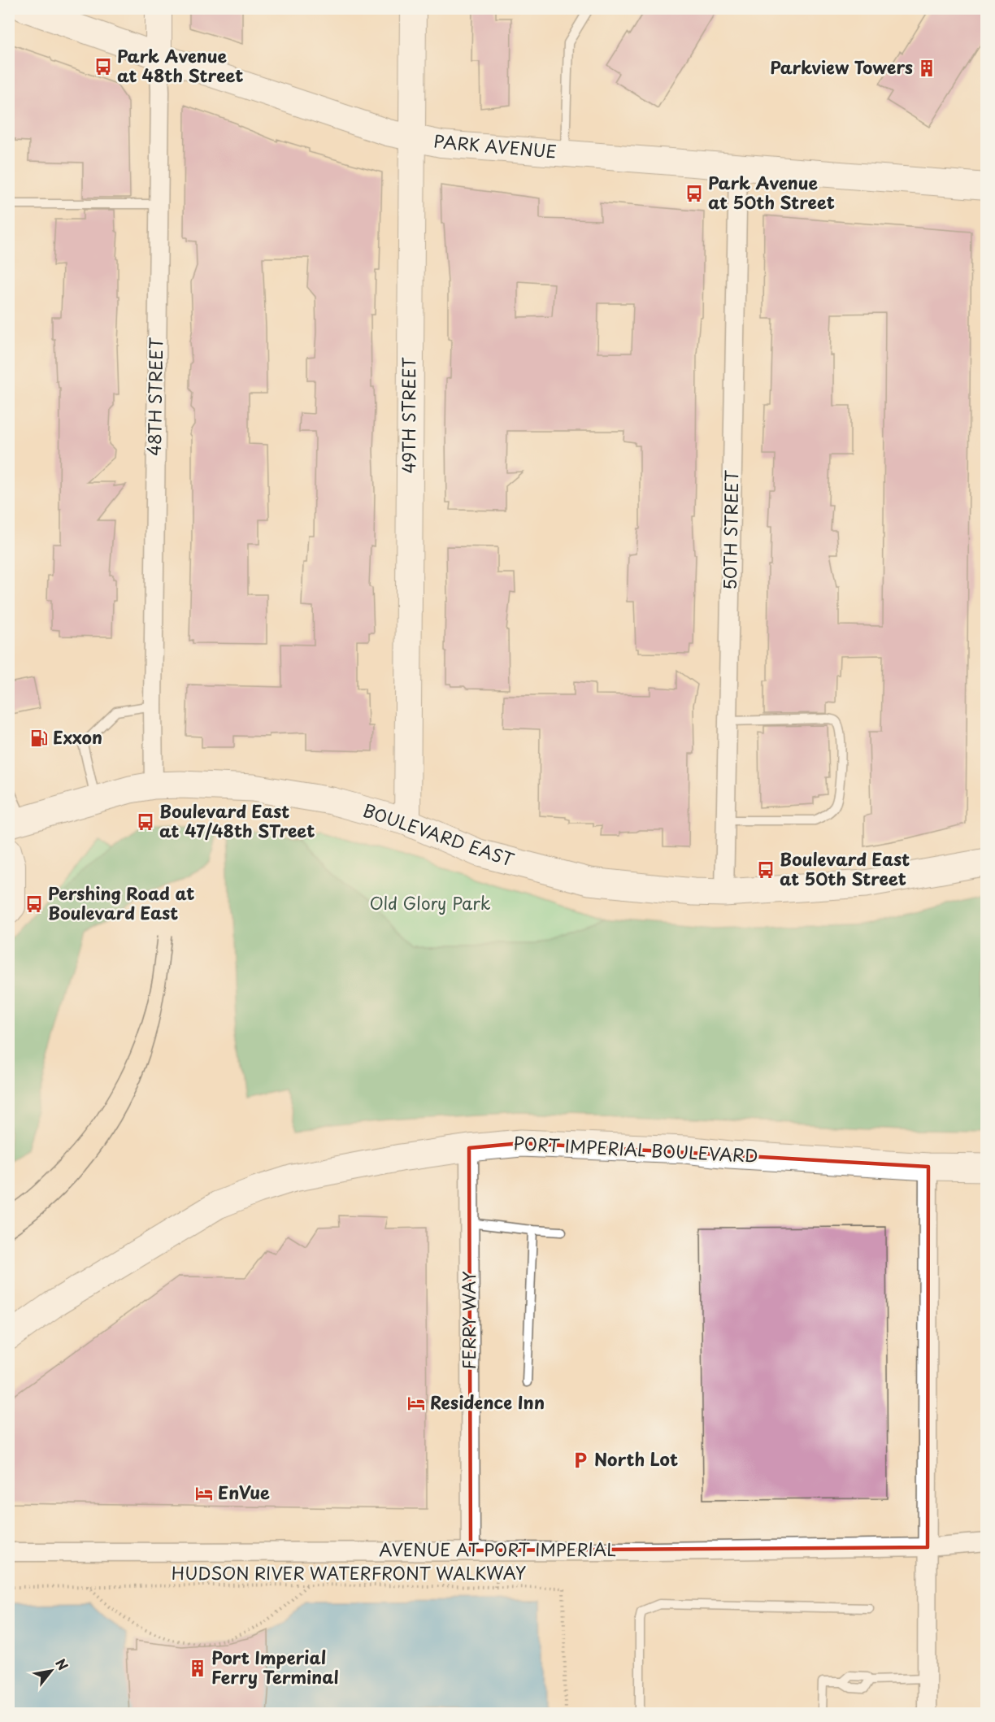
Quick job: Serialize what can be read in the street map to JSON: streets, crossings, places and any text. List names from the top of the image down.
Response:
{
  "streets": {
    "main road": [
      "PARK AVENUE",
      "48TH STREET",
      "49TH STREET",
      "BOULEVARD EAST",
      "PORT IMPERIAL BOULEVARD"
    ],
    "street": ["50TH STREET", "FERRY WAY", "AVENUE AT PORT IMPERIAL"],
    "path": ["HUDSON RIVER WATERFRONT WALKWAY"]
  },
  "crossings": [
    ["PARK AVENUE", "48TH STREET"],
    ["PARK AVENUE", "49TH STREET"],
    ["PARK AVENUE", "50TH STREET"],
    ["48TH STREET", "BOULEVARD EAST"],
    ["49TH STREET", "BOULEVARD EAST"],
    ["50TH STREET", "BOULEVARD EAST"],
    ["PORT IMPERIAL BOULEVARD", "FERRY WAY"],
    ["FERRY WAY", "AVENUE AT PORT IMPERIAL"]
  ],
  "parks": ["Old Glory Park"],
  "places": {
    "bus stop": [
      "Park Avenue at 48th Street",
      "Park Avenue at 50th Street",
      "Boulevard East at 47/48th STreet",
      "Boulevard East at 50th Street",
      "Pershing Road at Boulevard East"
    ],
    "building": ["Parkview Towers", "Port Imperial Ferry Terminal"],
    "fuel station": ["Exxon"],
    "hotel": ["Residence Inn", "EnVue"],
    "parking": ["North Lot"]
  },
  "north": "top right"
}
